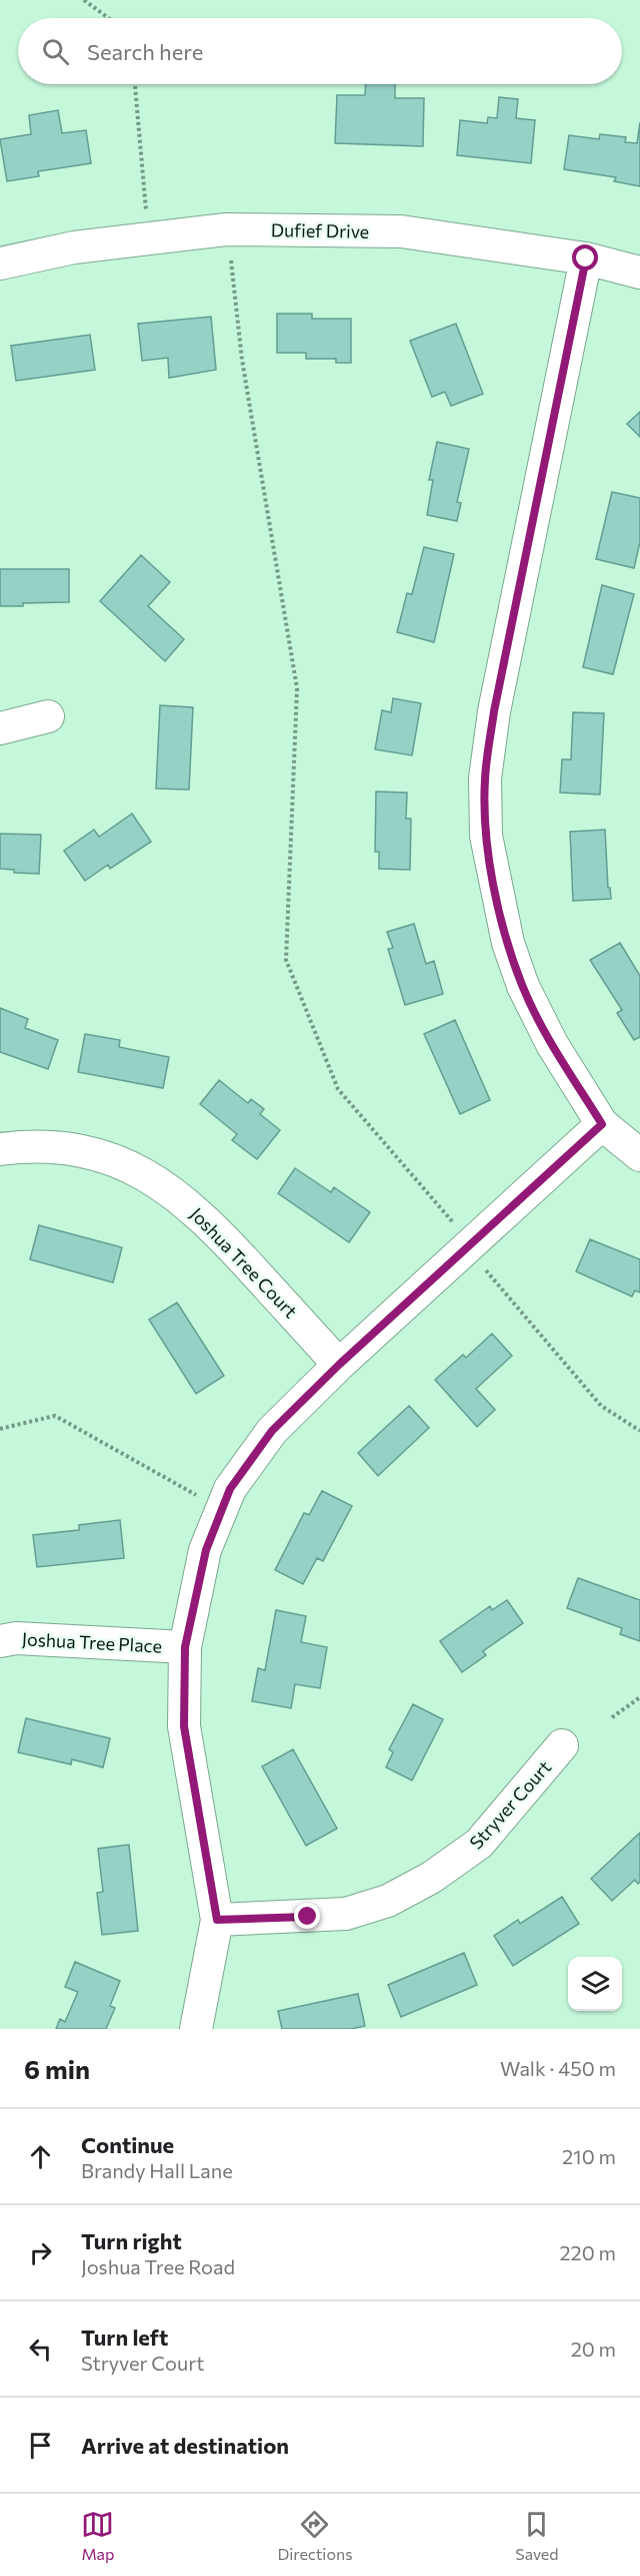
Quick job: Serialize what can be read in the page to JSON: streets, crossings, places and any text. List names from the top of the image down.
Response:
{
  "streets": {
    "street": [
      "Dufief Drive",
      "Joshua Tree Court",
      "Joshua Tree Place",
      "Stryver Court"
    ]
  },
  "page": {
    "search": "Search here",
    "heading": ["6 min", "Walk · 450 m"],
    "list": [
      ["Continue", "Brandy Hall Lane", "210 m"],
      ["Turn right", "Joshua Tree Road", "220 m"],
      ["Turn left", "Stryver Court", "20 m"],
      "Arrive at destination"
    ],
    "nav": ["Map", "Directions", "Saved"]
  }
}
